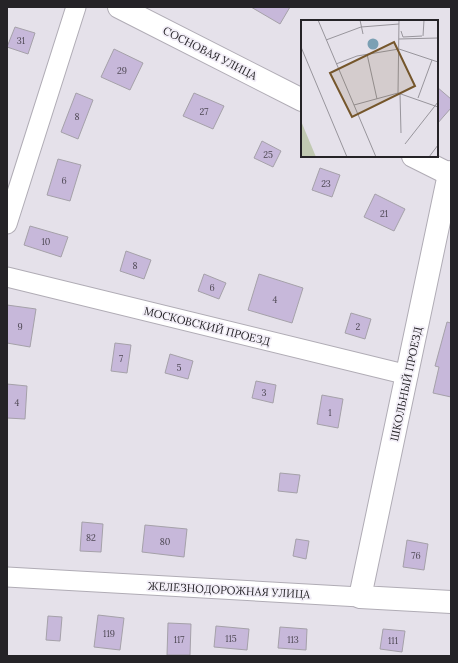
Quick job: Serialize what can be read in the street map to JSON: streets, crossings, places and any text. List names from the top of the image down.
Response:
{
  "streets": {
    "street": [
      "СОСНОВАЯ УЛИЦА",
      "МОСКОВСКИЙ ПРОЕЗД",
      "ШКОЛЬНЫЙ ПРОЕЗД",
      "ЖЕЛЕЗНОДОРОЖНАЯ УЛИЦА"
    ]
  },
  "crossings": [
    ["МОСКОВСКИЙ ПРОЕЗД", "ШКОЛЬНЫЙ ПРОЕЗД"],
    ["ШКОЛЬНЫЙ ПРОЕЗД", "ЖЕЛЕЗНОДОРОЖНАЯ УЛИЦА"]
  ],
  "house_numbers": [
    "31",
    "29",
    "27",
    "8",
    "25",
    "6",
    "23",
    "21",
    "10",
    "8",
    "6",
    "4",
    "9",
    "2",
    "7",
    "5",
    "3",
    "4",
    "1",
    "82",
    "80",
    "76",
    "119",
    "115",
    "117",
    "113",
    "111"
  ]
}
